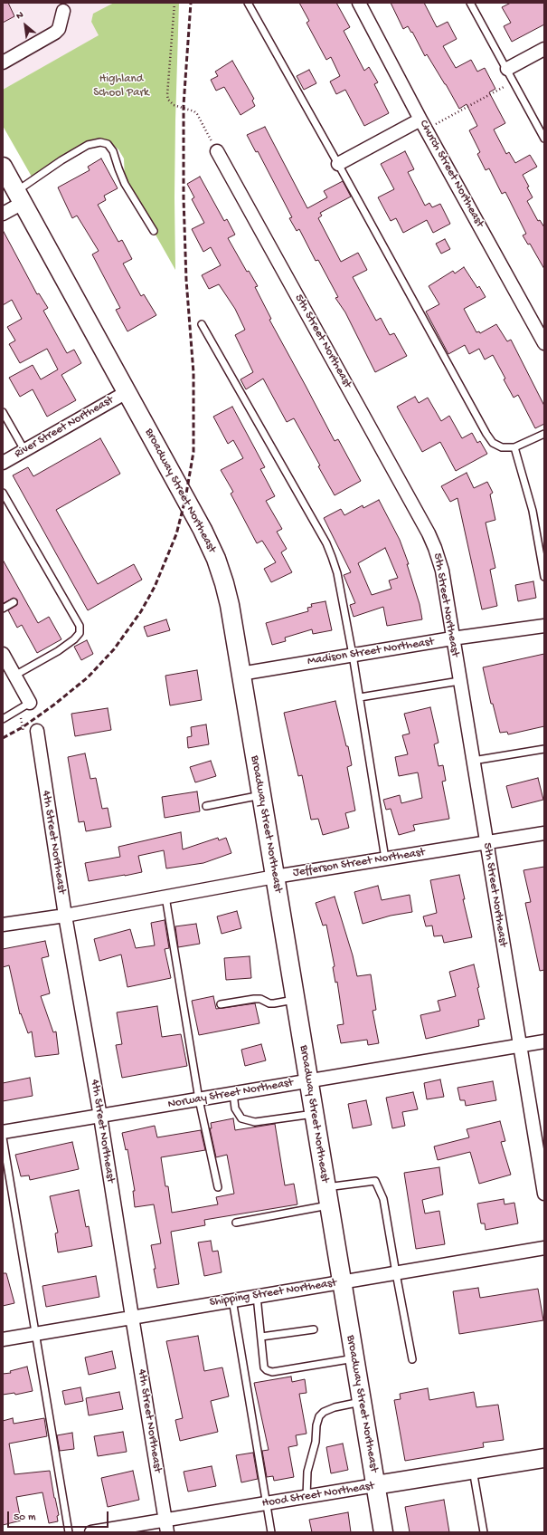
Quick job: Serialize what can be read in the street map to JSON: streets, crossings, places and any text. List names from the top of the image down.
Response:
{
  "streets": {
    "main road": ["Broadway Street Northeast", "Hood Street Northeast"],
    "street": [
      "Church Street Northeast",
      "5th Street Northeast",
      "River Street Northeast",
      "Madison Street Northeast",
      "4th Street Northeast",
      "Jefferson Street Northeast",
      "Norway Street Northeast",
      "Shipping Street Northeast"
    ]
  },
  "crossings": [
    ["5th Street Northeast", "Madison Street Northeast"],
    ["5th Street Northeast", "Jefferson Street Northeast"],
    ["5th Street Northeast", "Norway Street Northeast"],
    ["River Street Northeast", "Broadway Street Northeast"],
    ["Broadway Street Northeast", "Madison Street Northeast"],
    ["Broadway Street Northeast", "Jefferson Street Northeast"],
    ["Broadway Street Northeast", "Norway Street Northeast"],
    ["Broadway Street Northeast", "Shipping Street Northeast"],
    ["Broadway Street Northeast", "Hood Street Northeast"],
    ["4th Street Northeast", "Jefferson Street Northeast"],
    ["4th Street Northeast", "Norway Street Northeast"],
    ["4th Street Northeast", "Shipping Street Northeast"],
    ["4th Street Northeast", "Hood Street Northeast"]
  ],
  "parks": ["Highland School Park"],
  "scale_bar": "50 m",
  "north": "top left"
}
